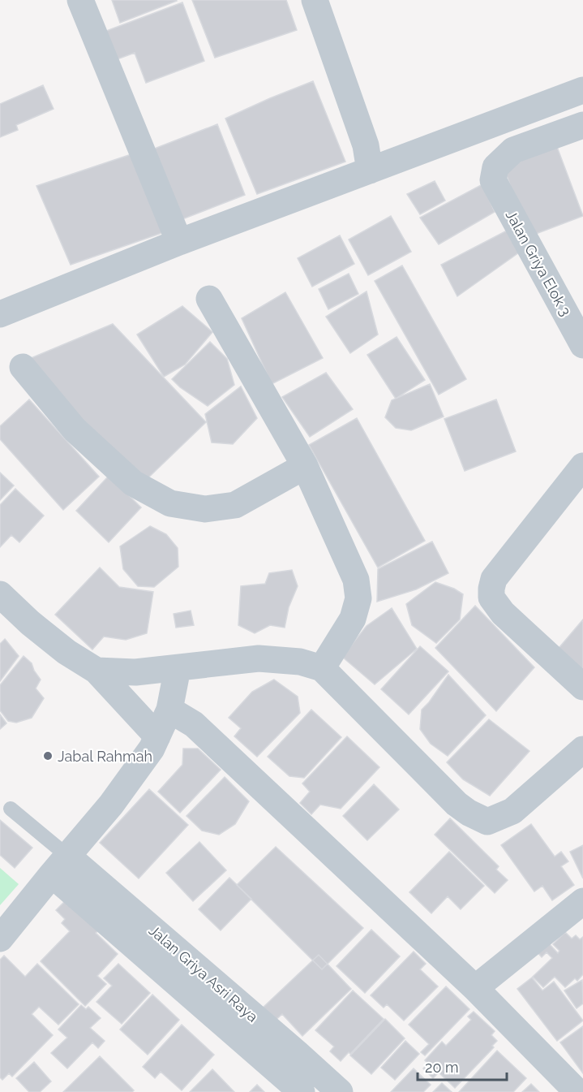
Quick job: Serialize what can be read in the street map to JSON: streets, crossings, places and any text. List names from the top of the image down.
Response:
{
  "streets": {
    "street": ["Jalan Griya Elok 3", "Jalan Griya Asri Raya"]
  },
  "places": ["Jabal Rahmah"],
  "scale_bar": "20 m"
}
